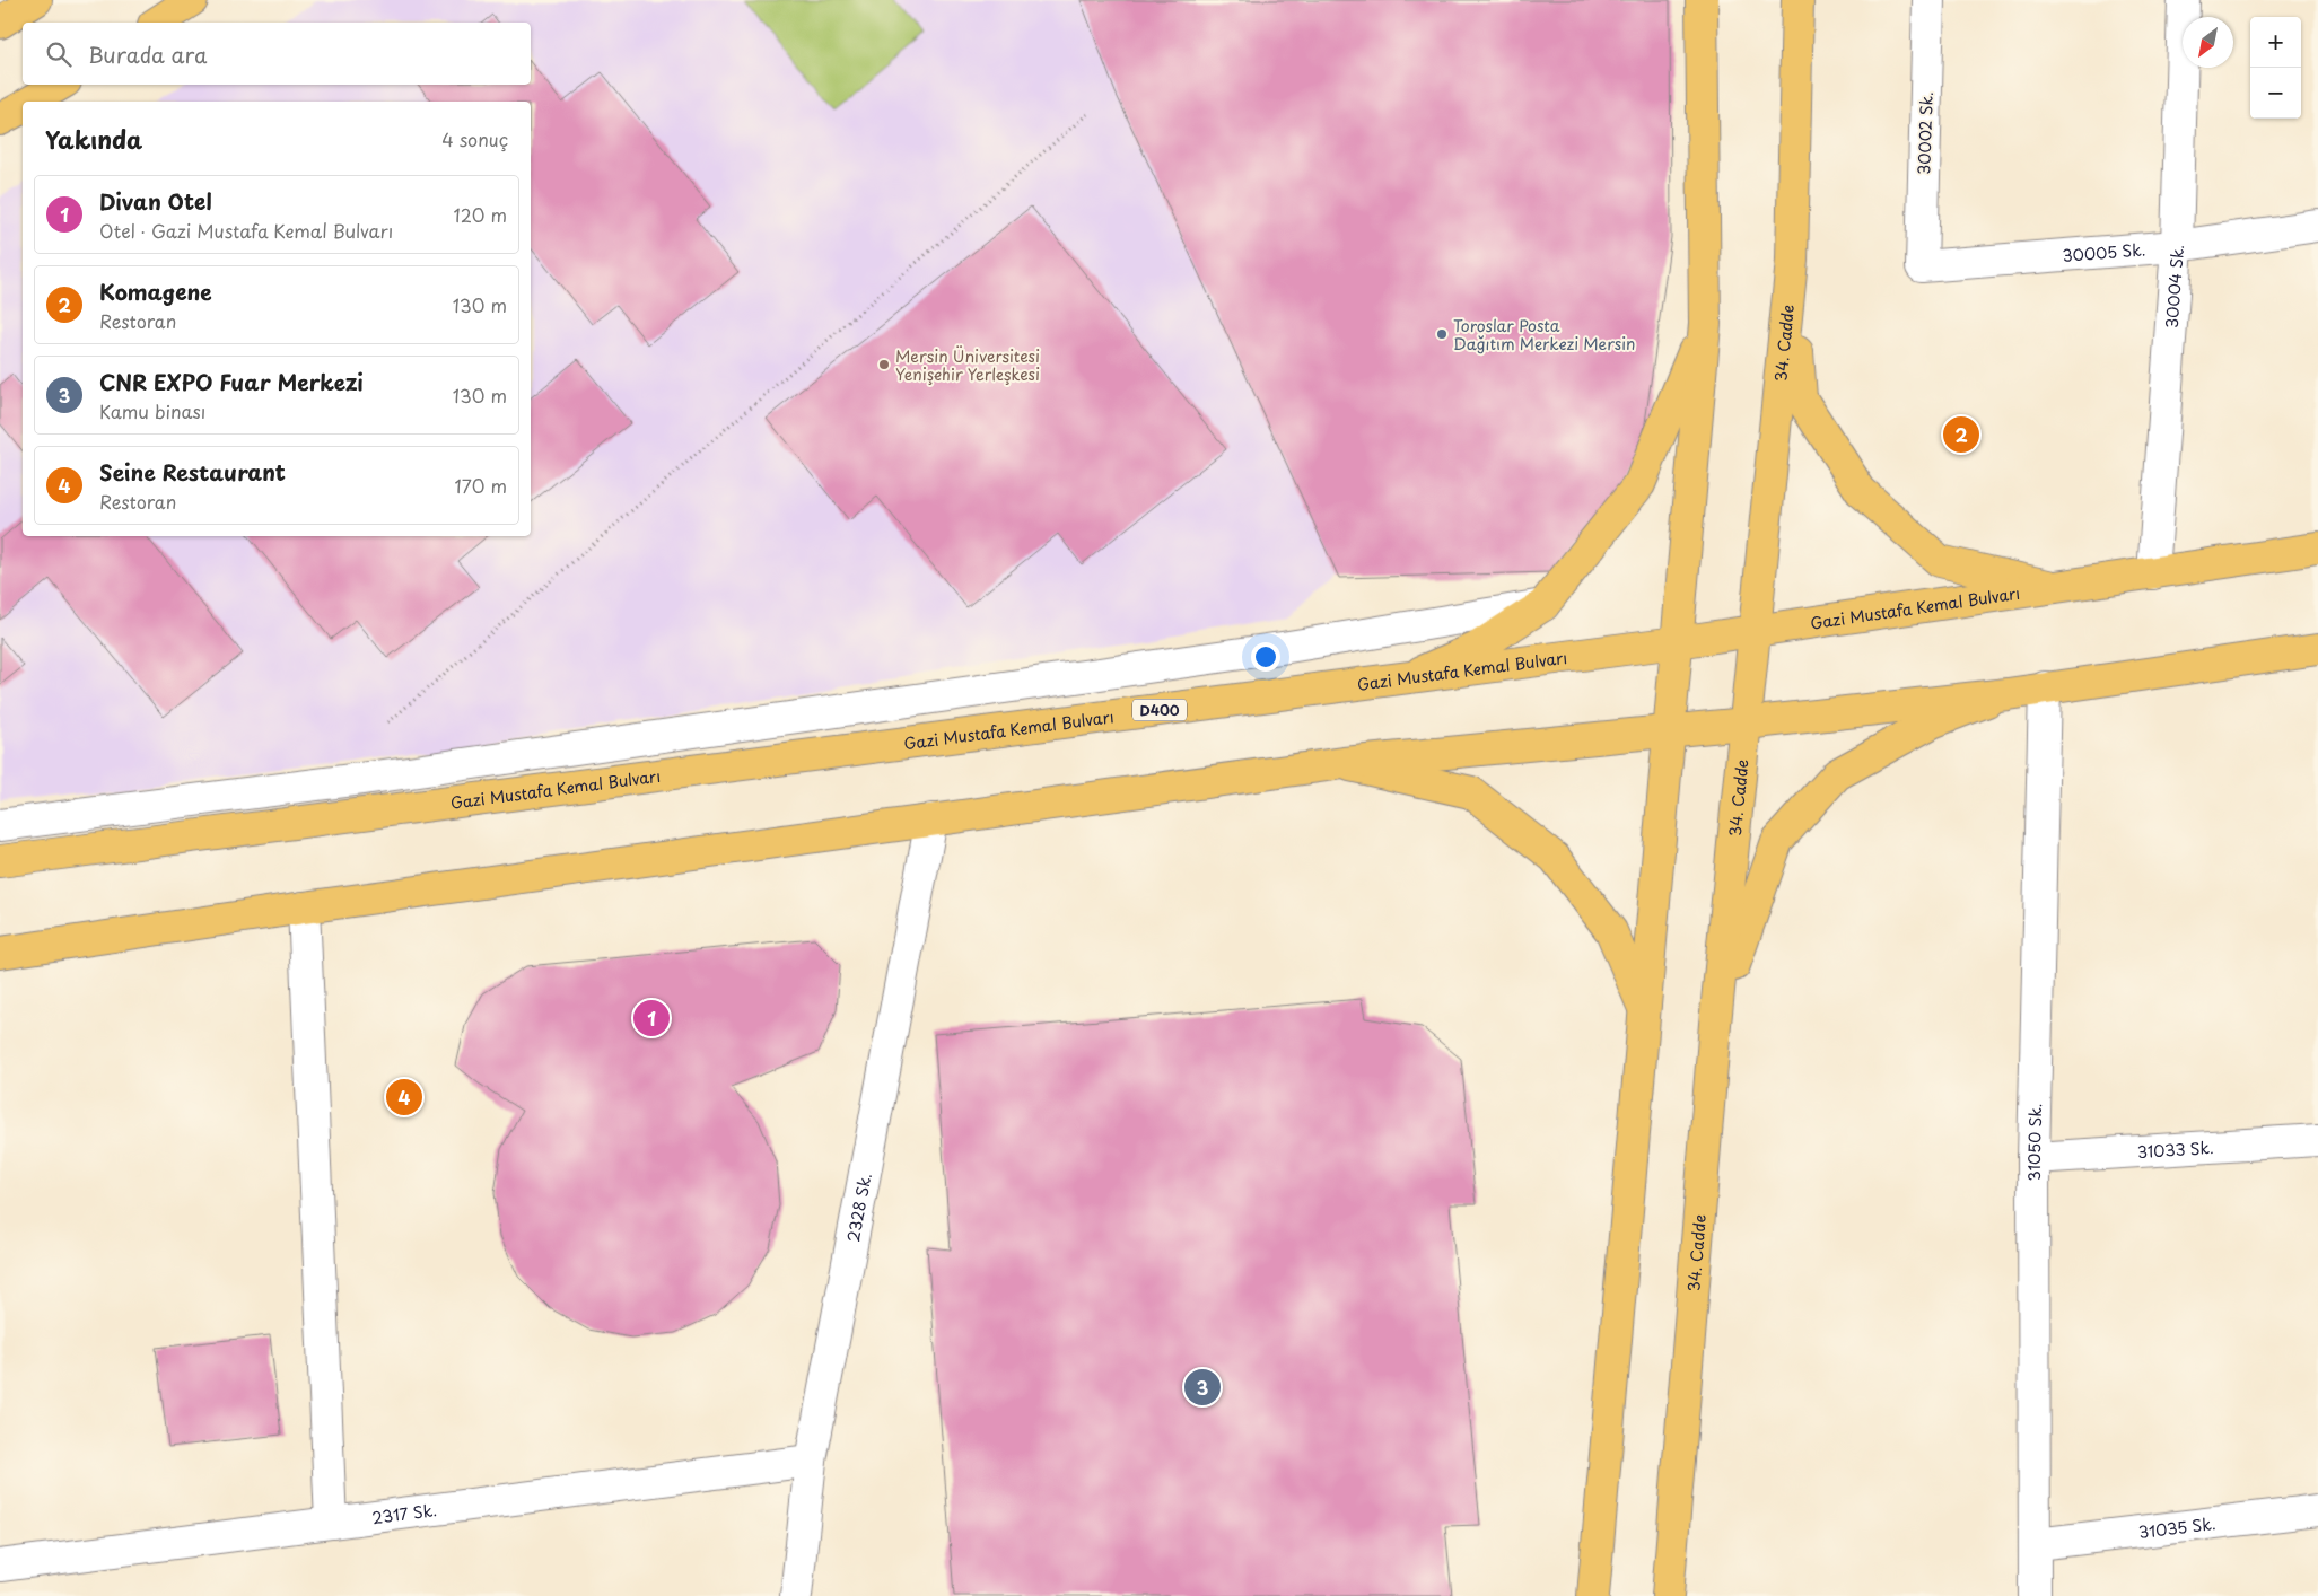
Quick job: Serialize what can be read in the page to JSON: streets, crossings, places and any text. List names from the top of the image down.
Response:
{
  "streets": {
    "main road": ["34. Cadde", "Gazi Mustafa Kemal Bulvarı", "D400"],
    "street": [
      "30002 Sk.",
      "30005 Sk.",
      "30004 Sk.",
      "31050 Sk.",
      "31033 Sk.",
      "2328 Sk.",
      "2317 Sk.",
      "31035 Sk."
    ]
  },
  "crossings": [
    ["30002 Sk.", "30005 Sk."],
    ["30005 Sk.", "30004 Sk."],
    ["30004 Sk.", "Gazi Mustafa Kemal Bulvarı"],
    ["34. Cadde", "Gazi Mustafa Kemal Bulvarı"],
    ["31050 Sk.", "31033 Sk."],
    ["31050 Sk.", "31035 Sk."],
    ["2328 Sk.", "2317 Sk."]
  ],
  "places": ["Toroslar Posta Dağıtım Merkezi Mersin", "Mersin Üniversitesi Yenişehir Yerleşkesi"],
  "north": "bottom left",
  "page": {
    "map_buttons": ["+", "−"],
    "search": "Burada ara",
    "heading": ["Yakında", "4 sonuç"],
    "list": [
      {
        "mark": "1",
        "name": "Divan Otel",
        "note": "Otel · Gazi Mustafa Kemal Bulvarı",
        "value": "120 m"
      },
      {
        "mark": "2",
        "name": "Komagene",
        "note": "Restoran",
        "value": "130 m"
      },
      {
        "mark": "3",
        "name": "CNR EXPO Fuar Merkezi",
        "note": "Kamu binası",
        "value": "130 m"
      },
      {
        "mark": "4",
        "name": "Seine Restaurant",
        "note": "Restoran",
        "value": "170 m"
      }
    ],
    "pins": [
      "2",
      "1",
      "4",
      "3"
    ]
  }
}
